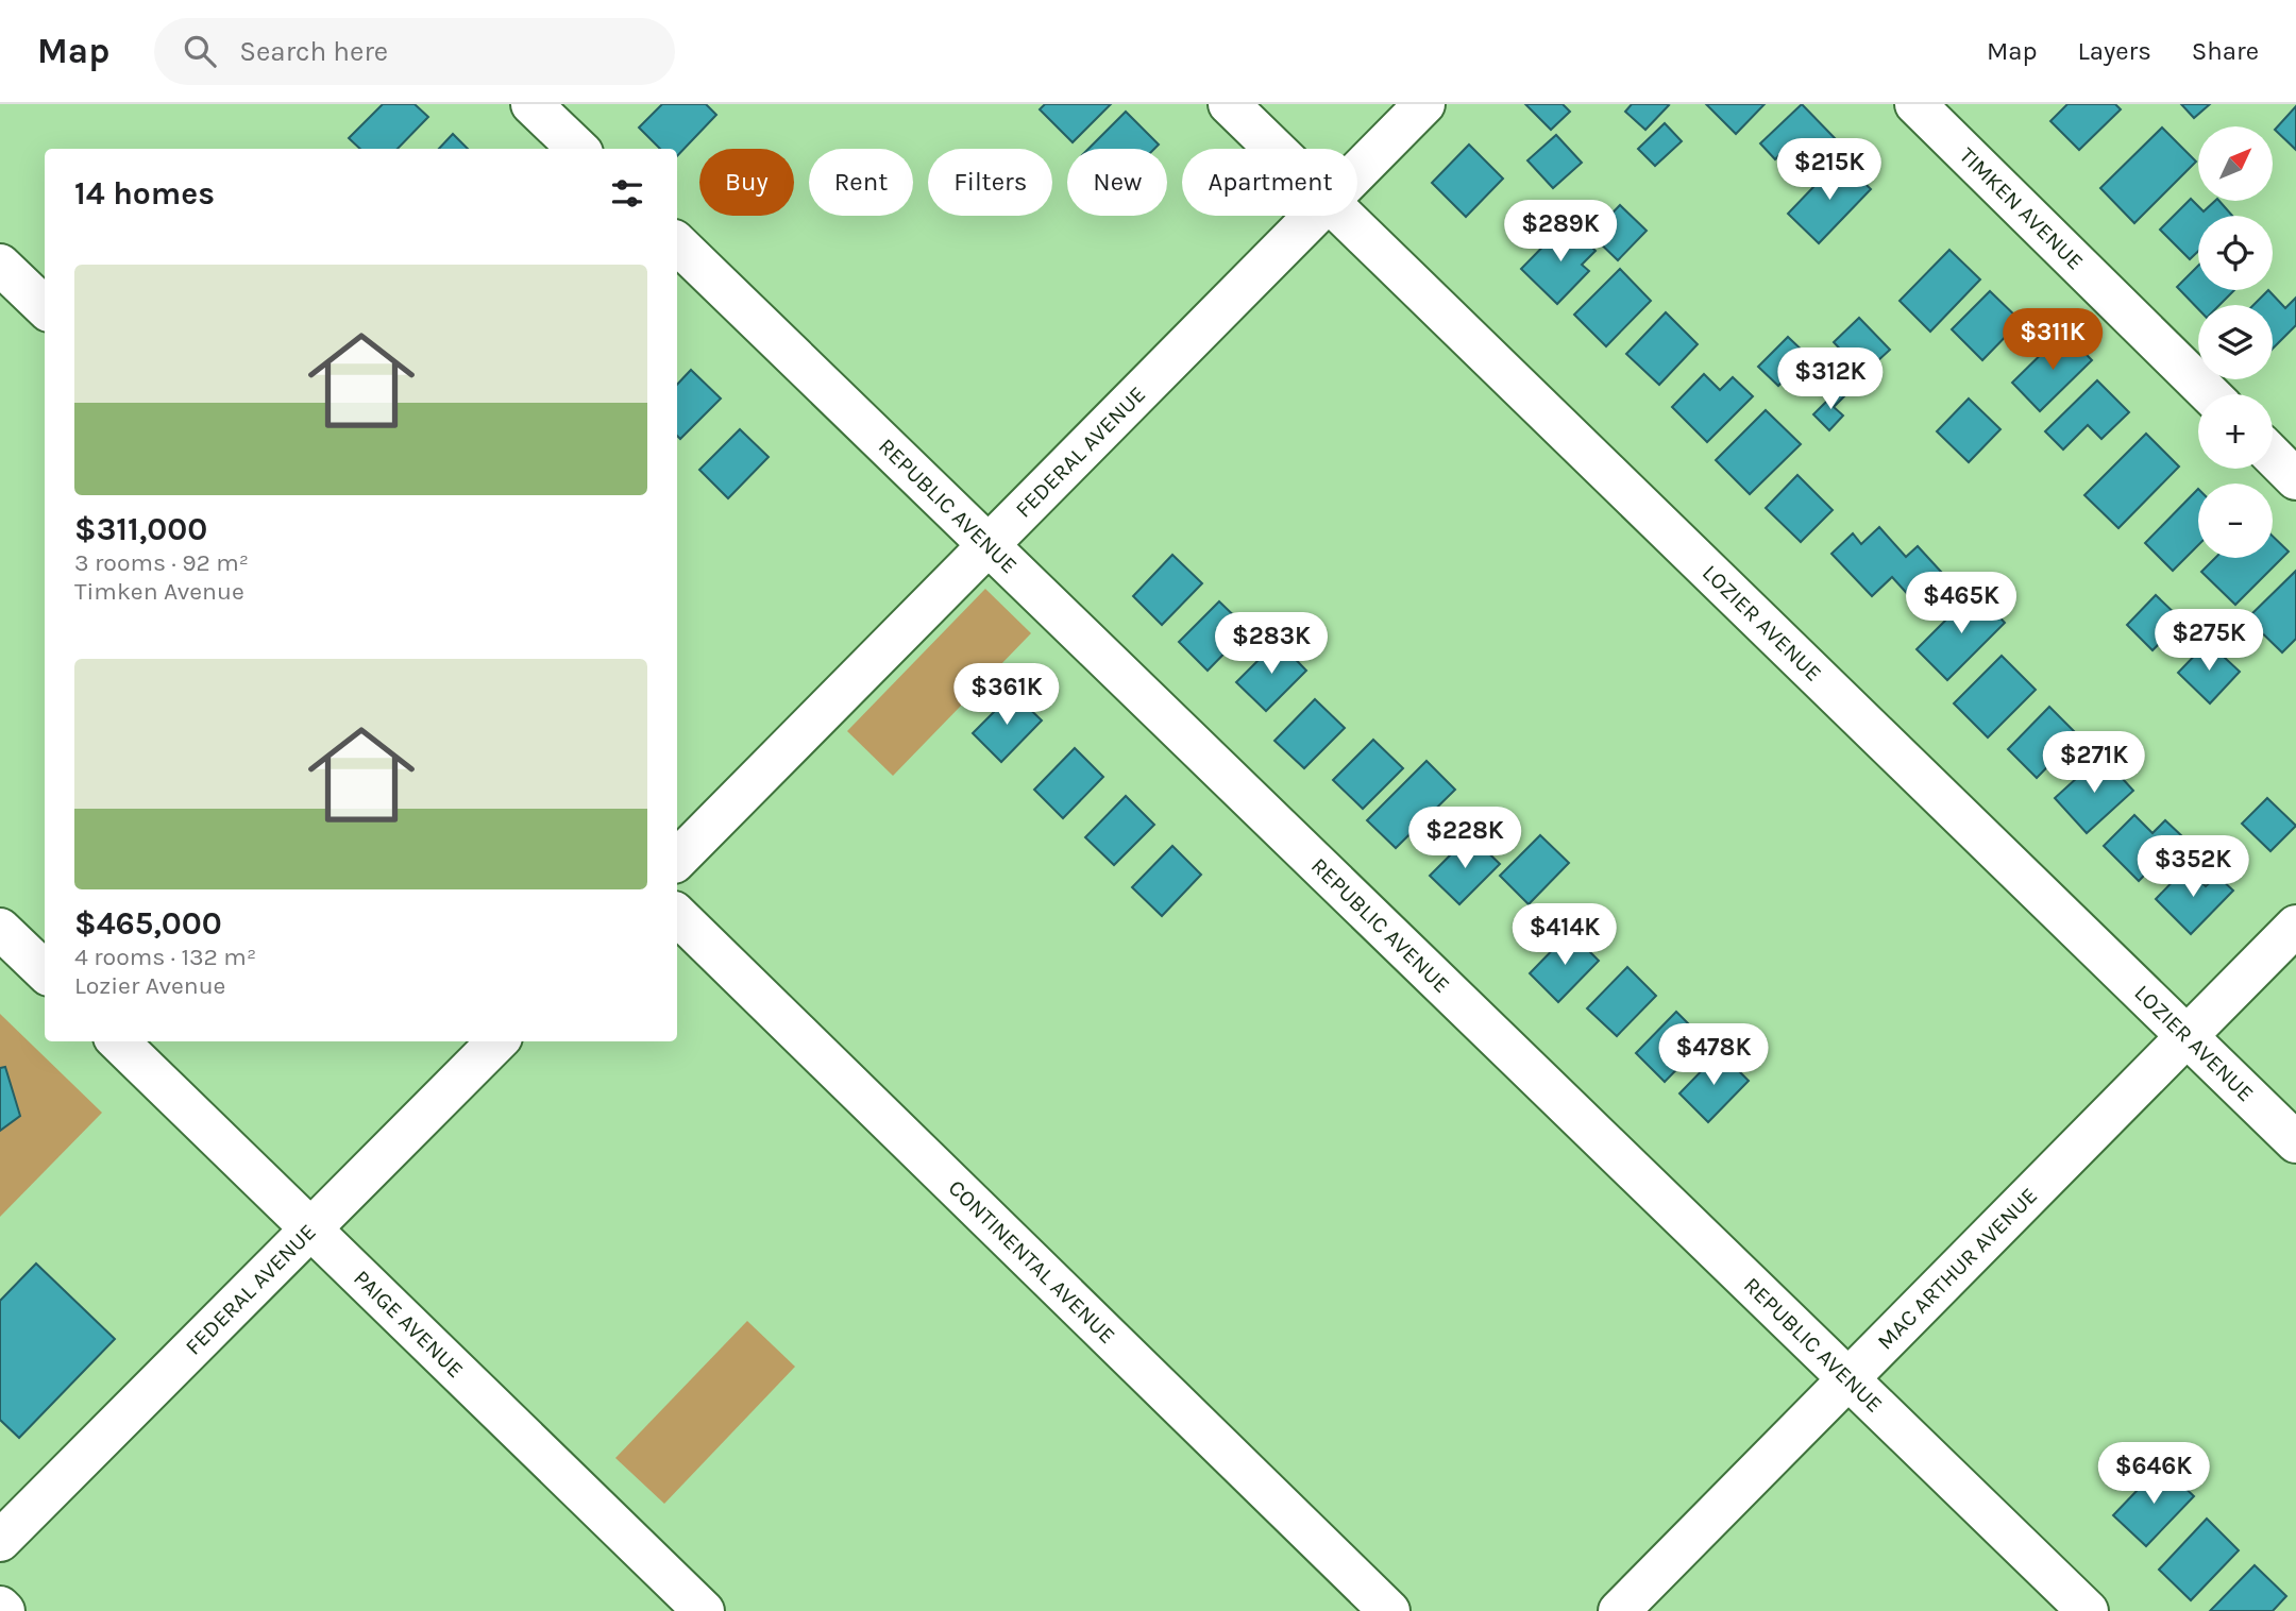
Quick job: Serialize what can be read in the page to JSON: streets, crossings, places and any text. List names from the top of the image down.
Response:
{
  "streets": {
    "street": [
      "TIMKEN AVENUE",
      "FEDERAL AVENUE",
      "REPUBLIC AVENUE",
      "LOZIER AVENUE",
      "CONTINENTAL AVENUE",
      "MAC ARTHUR AVENUE",
      "PAIGE AVENUE"
    ]
  },
  "crossings": [
    ["FEDERAL AVENUE", "REPUBLIC AVENUE"],
    ["FEDERAL AVENUE", "PAIGE AVENUE"],
    ["REPUBLIC AVENUE", "MAC ARTHUR AVENUE"],
    ["LOZIER AVENUE", "MAC ARTHUR AVENUE"]
  ],
  "north": "top right",
  "page": {
    "header": "Map",
    "search": "Search here",
    "nav": ["Map", "Layers", "Share"],
    "map_buttons": ["+", "−"],
    "price": [
      "$215K",
      "$289K",
      "$311K",
      "$312K",
      "$465K",
      "$275K",
      "$283K",
      "$361K",
      "$271K",
      "$228K",
      "$352K",
      "$414K",
      "$478K",
      "$646K"
    ],
    "chip": [
      "Buy",
      "Rent",
      "Filters",
      "New",
      "Apartment"
    ],
    "heading": "14 homes",
    "list": [
      {
        "name": "$311,000",
        "note": "3 rooms · 92 m² · Timken Avenue"
      },
      {
        "name": "$465,000",
        "note": "4 rooms · 132 m² · Lozier Avenue"
      }
    ]
  }
}
